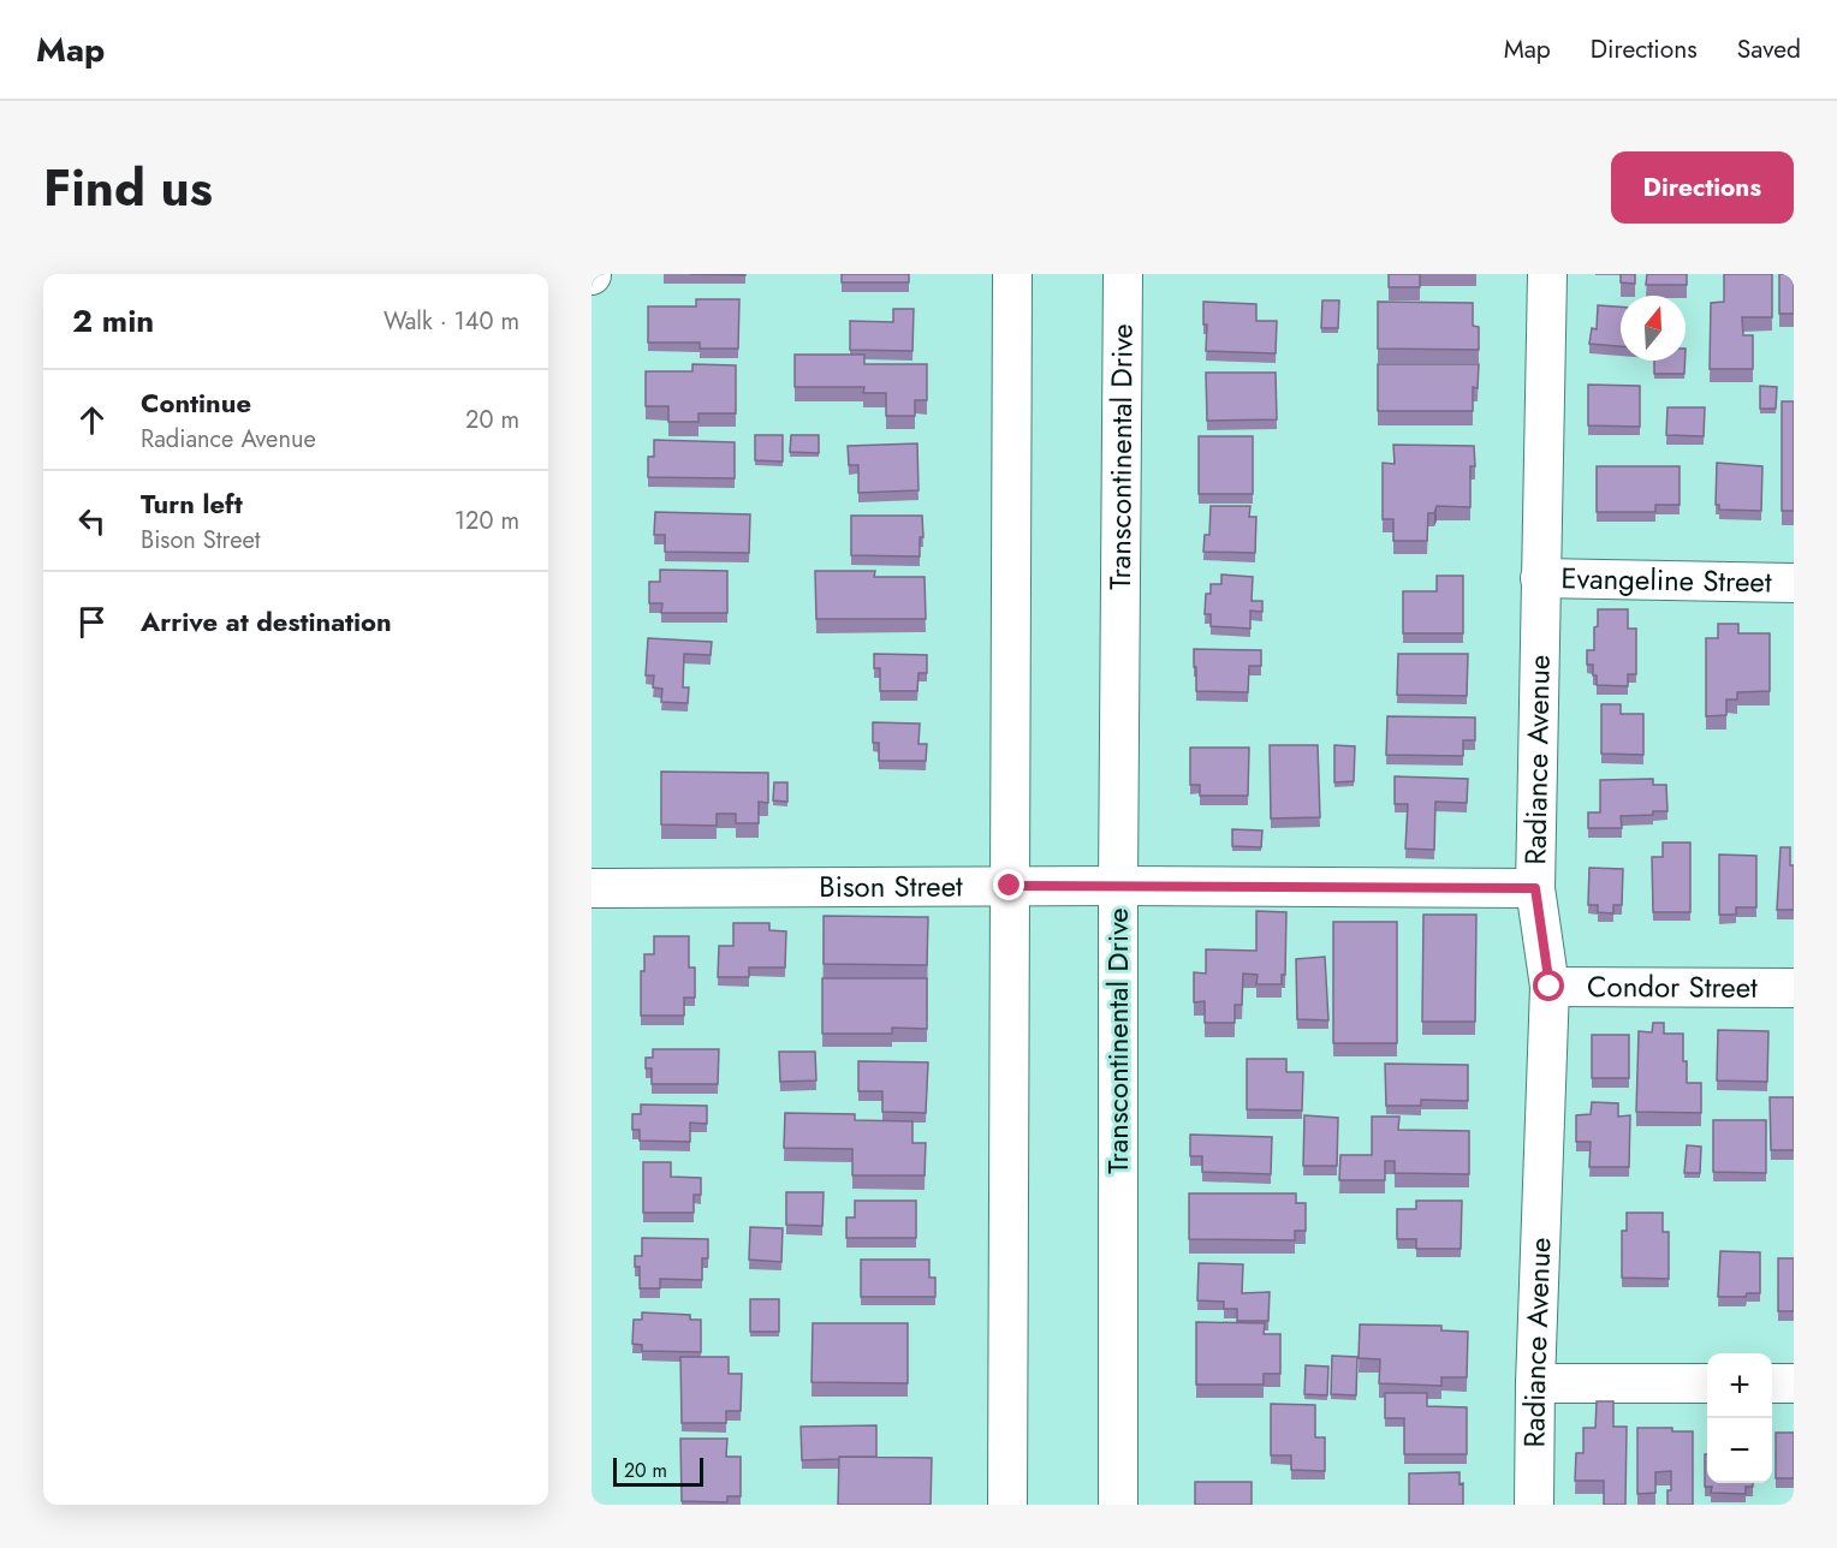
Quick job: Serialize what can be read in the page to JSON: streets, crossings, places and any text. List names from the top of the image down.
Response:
{
  "streets": {
    "street": [
      "Transcontinental Drive",
      "Evangeline Street",
      "Radiance Avenue",
      "Bison Street",
      "Condor Street"
    ]
  },
  "crossings": [
    ["Transcontinental Drive", "Bison Street"],
    ["Evangeline Street", "Radiance Avenue"],
    ["Radiance Avenue", "Bison Street"],
    ["Radiance Avenue", "Condor Street"]
  ],
  "scale_bar": "20 m",
  "north": "top",
  "page": {
    "header": "Map",
    "nav": ["Map", "Directions", "Saved"],
    "title": "Find us",
    "buttons": "Directions",
    "heading": ["2 min", "Walk · 140 m"],
    "list": [
      ["Continue", "Radiance Avenue", "20 m"],
      ["Turn left", "Bison Street", "120 m"],
      "Arrive at destination"
    ],
    "map_buttons": ["+", "−"],
    "scale": "20 m"
  }
}
